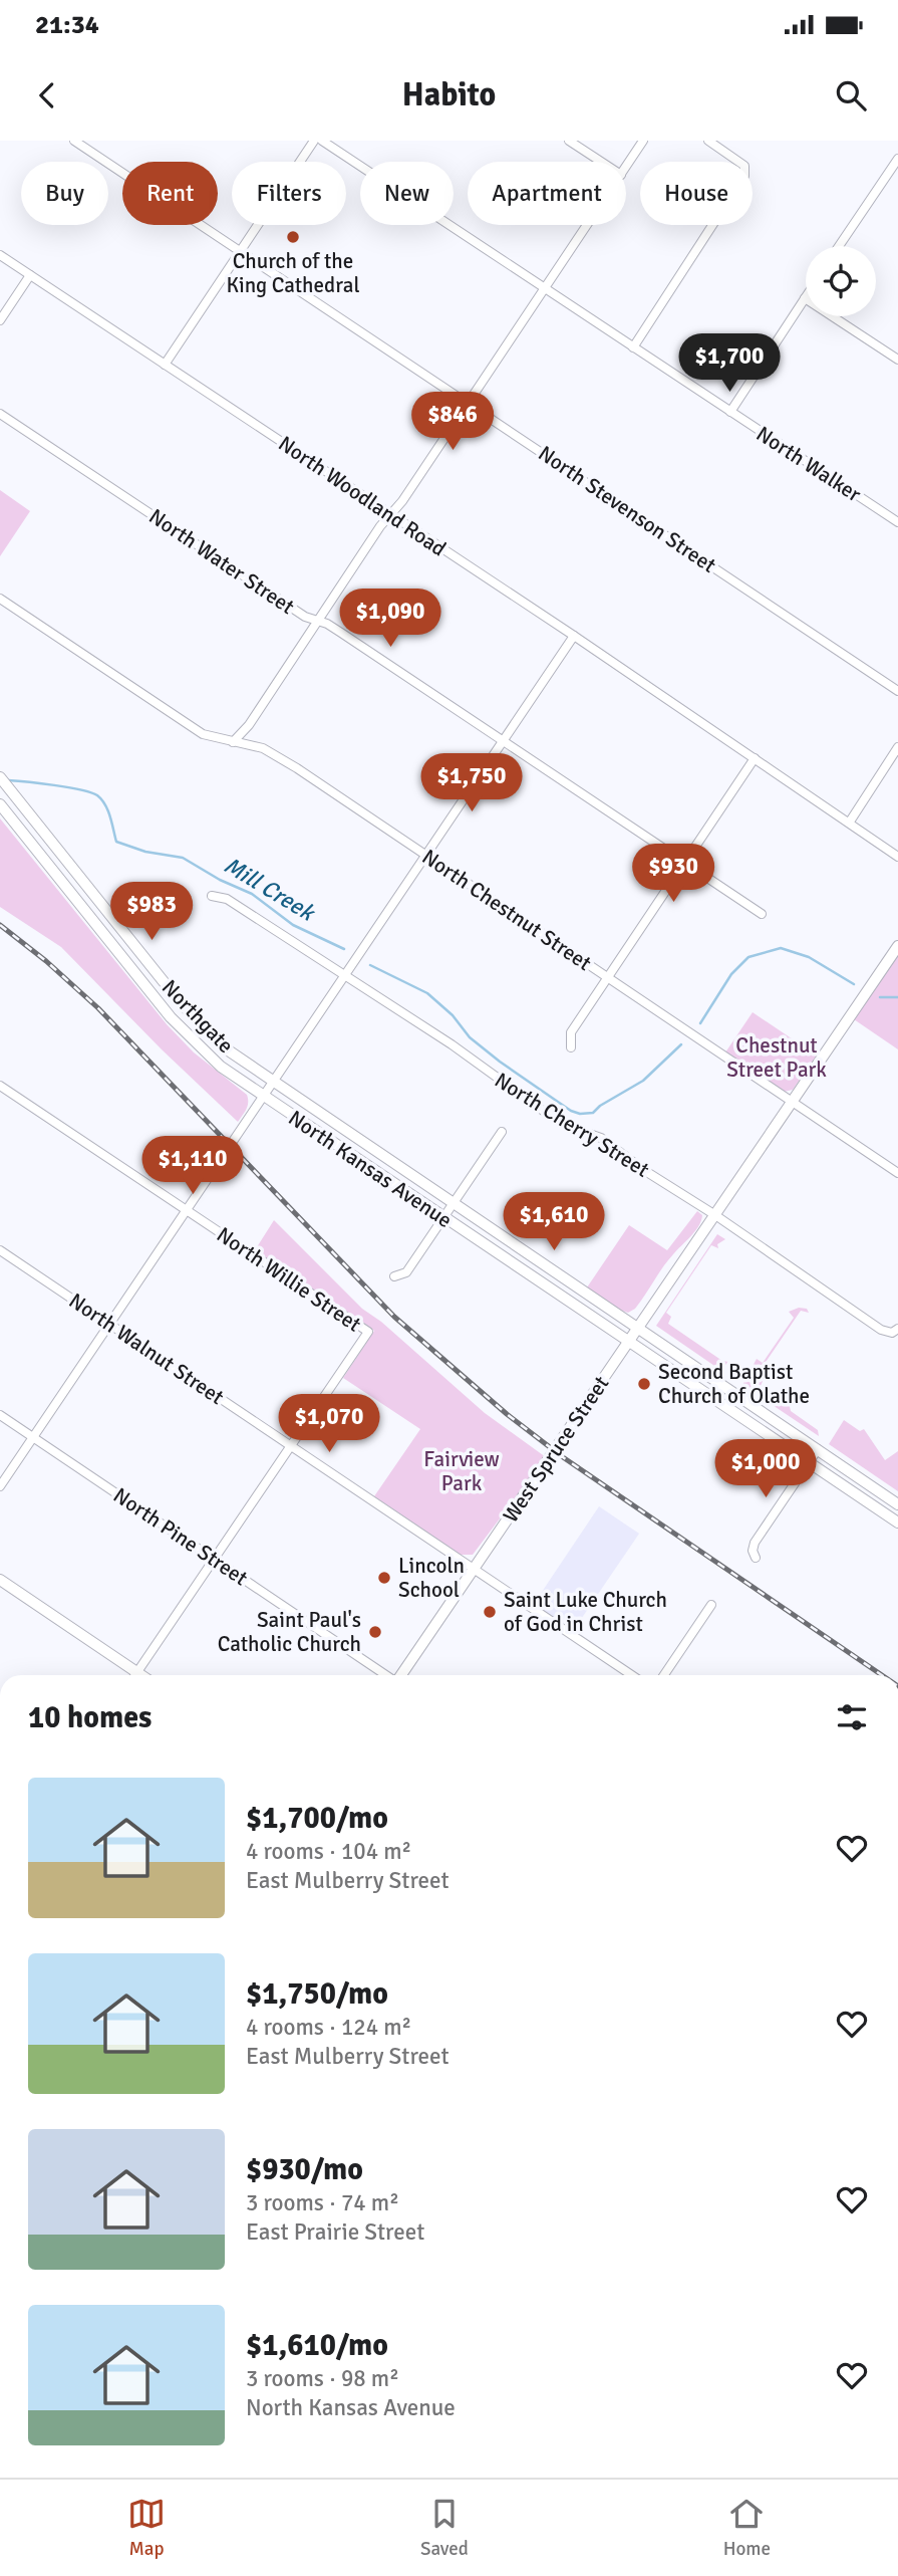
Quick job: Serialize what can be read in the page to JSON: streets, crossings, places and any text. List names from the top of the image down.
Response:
{
  "streets": {
    "main road": ["Northgate", "North Kansas Avenue", "West Spruce Street"],
    "street": [
      "North Walker",
      "North Woodland Road",
      "North Stevenson Street",
      "North Water Street",
      "North Chestnut Street",
      "North Cherry Street",
      "North Willie Street",
      "North Walnut Street",
      "North Pine Street"
    ]
  },
  "crossings": [
    ["North Chestnut Street", "West Spruce Street"],
    ["Northgate", "North Kansas Avenue"],
    ["North Cherry Street", "West Spruce Street"],
    ["North Kansas Avenue", "West Spruce Street"],
    ["North Willie Street", "North Walnut Street"],
    ["North Walnut Street", "West Spruce Street"]
  ],
  "water": ["Mill Creek"],
  "parks": ["Chestnut Street Park", "Fairview Park"],
  "places": [
    "Church of the King Cathedral",
    "Second Baptist Church of Olathe",
    "Lincoln School",
    "Saint Luke Church of God in Christ",
    "Saint Paul's Catholic Church"
  ],
  "page": {
    "status": "21:34",
    "header": "Habito",
    "chip": [
      "Buy",
      "Rent",
      "Filters",
      "New",
      "Apartment",
      "House"
    ],
    "price": [
      "$1,700",
      "$846",
      "$1,090",
      "$1,750",
      "$930",
      "$983",
      "$1,110",
      "$1,610",
      "$1,070",
      "$1,000"
    ],
    "heading": "10 homes",
    "list": [
      {
        "name": "$1,700/mo",
        "note": "4 rooms · 104 m² · East Mulberry Street"
      },
      {
        "name": "$1,750/mo",
        "note": "4 rooms · 124 m² · East Mulberry Street"
      },
      {
        "name": "$930/mo",
        "note": "3 rooms · 74 m² · East Prairie Street"
      },
      {
        "name": "$1,610/mo",
        "note": "3 rooms · 98 m² · North Kansas Avenue"
      }
    ],
    "tabs": ["Map", "Saved", "Home"]
  }
}
